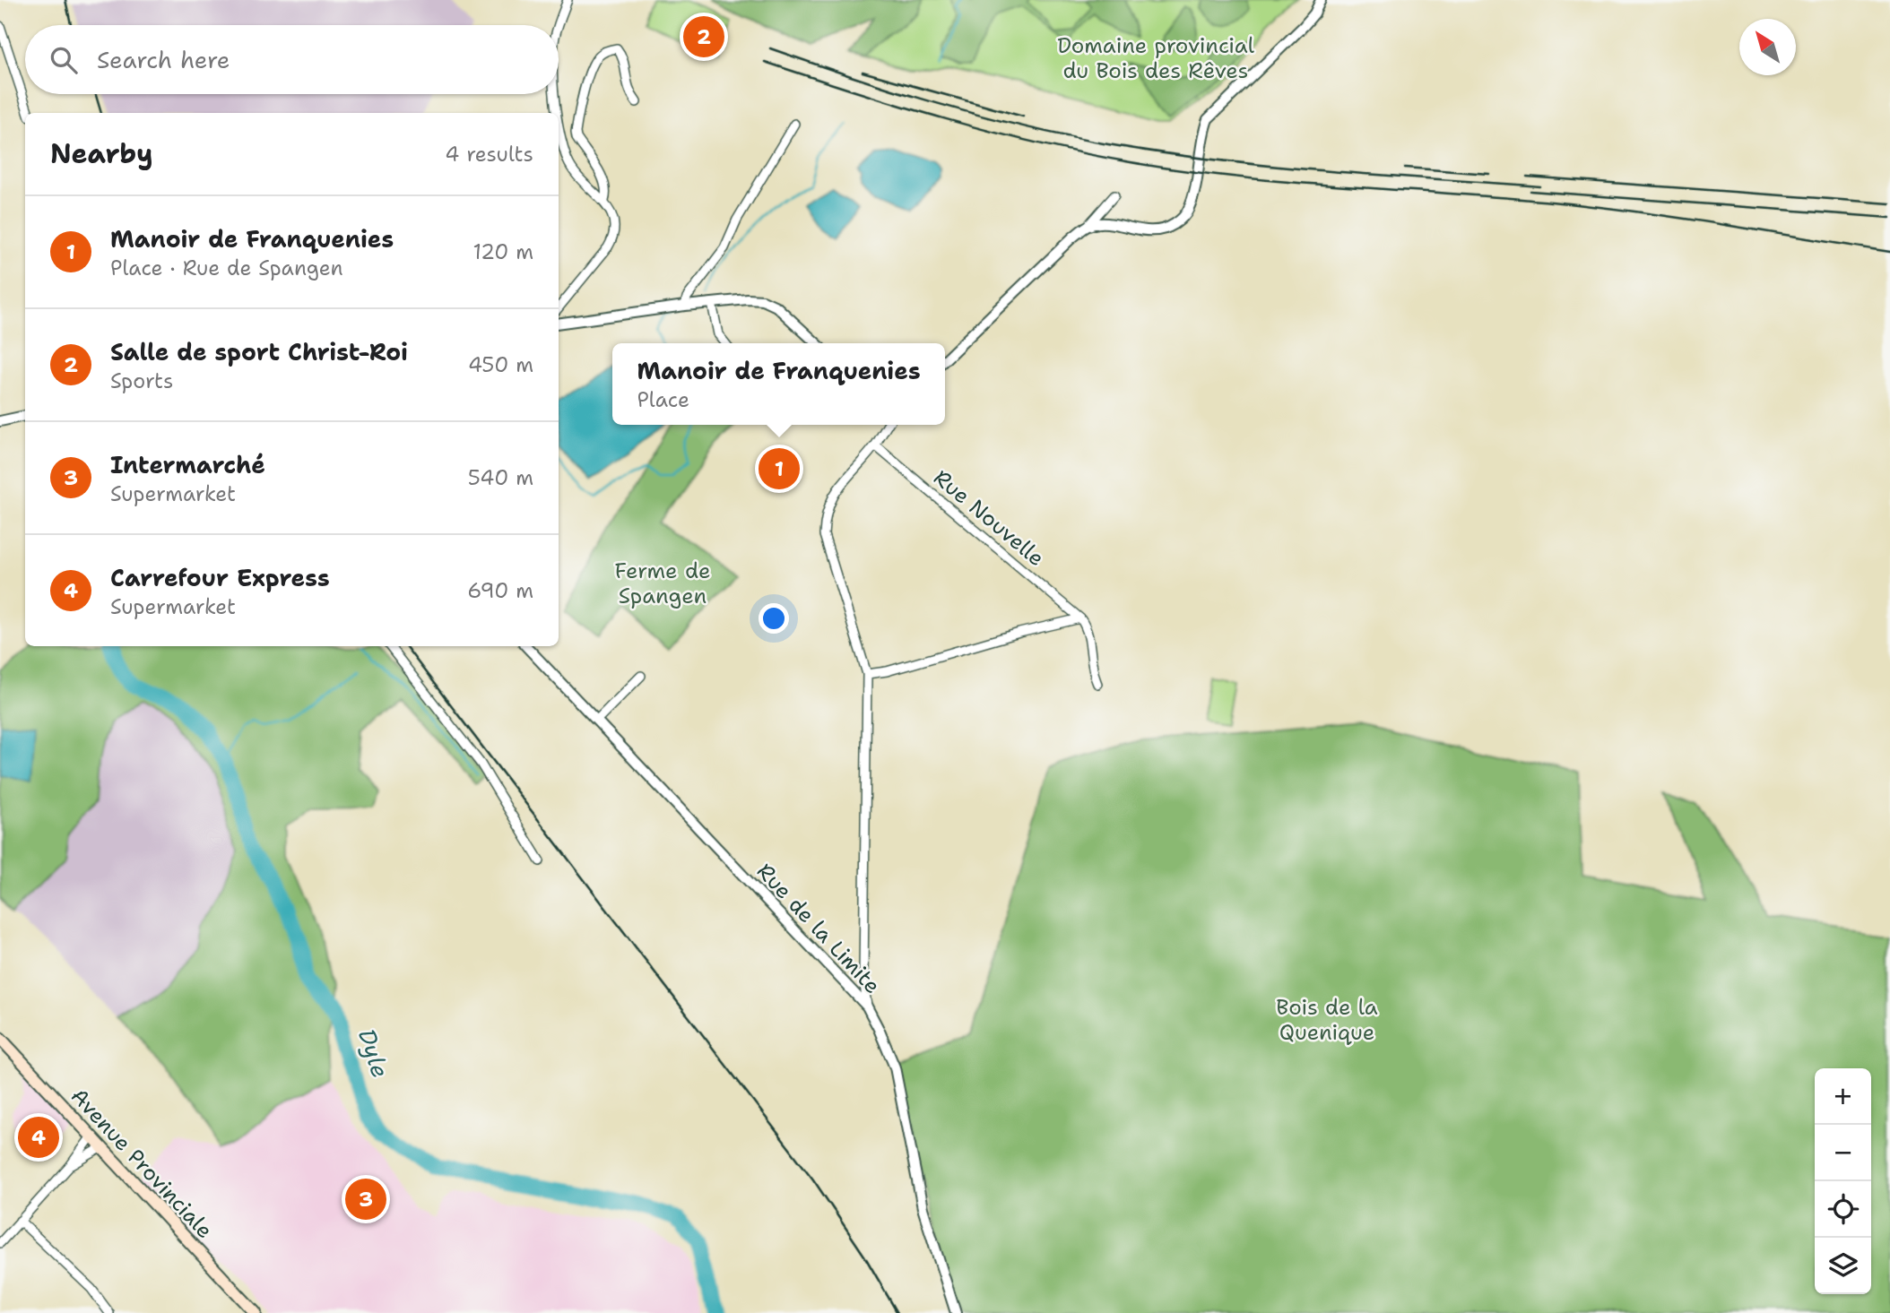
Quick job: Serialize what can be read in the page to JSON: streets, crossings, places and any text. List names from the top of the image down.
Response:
{
  "streets": {
    "main road": ["Avenue Provinciale"],
    "street": ["Rue Nouvelle", "Rue de la Limite"]
  },
  "water": ["Dyle"],
  "parks": ["Domaine provincial du Bois des Rêves", "Ferme de Spangen", "Bois de la Quenique"],
  "north": "top left",
  "page": {
    "pins": [
      "2",
      "1",
      "4",
      "3"
    ],
    "search": "Search here",
    "heading": ["Nearby", "4 results"],
    "list": [
      {
        "mark": "1",
        "name": "Manoir de Franquenies",
        "note": "Place · Rue de Spangen",
        "value": "120 m"
      },
      {
        "mark": "2",
        "name": "Salle de sport Christ-Roi",
        "note": "Sports",
        "value": "450 m"
      },
      {
        "mark": "3",
        "name": "Intermarché",
        "note": "Supermarket",
        "value": "540 m"
      },
      {
        "mark": "4",
        "name": "Carrefour Express",
        "note": "Supermarket",
        "value": "690 m"
      }
    ],
    "popup": ["Manoir de Franquenies", "Place"],
    "map_buttons": ["+", "−"]
  }
}
